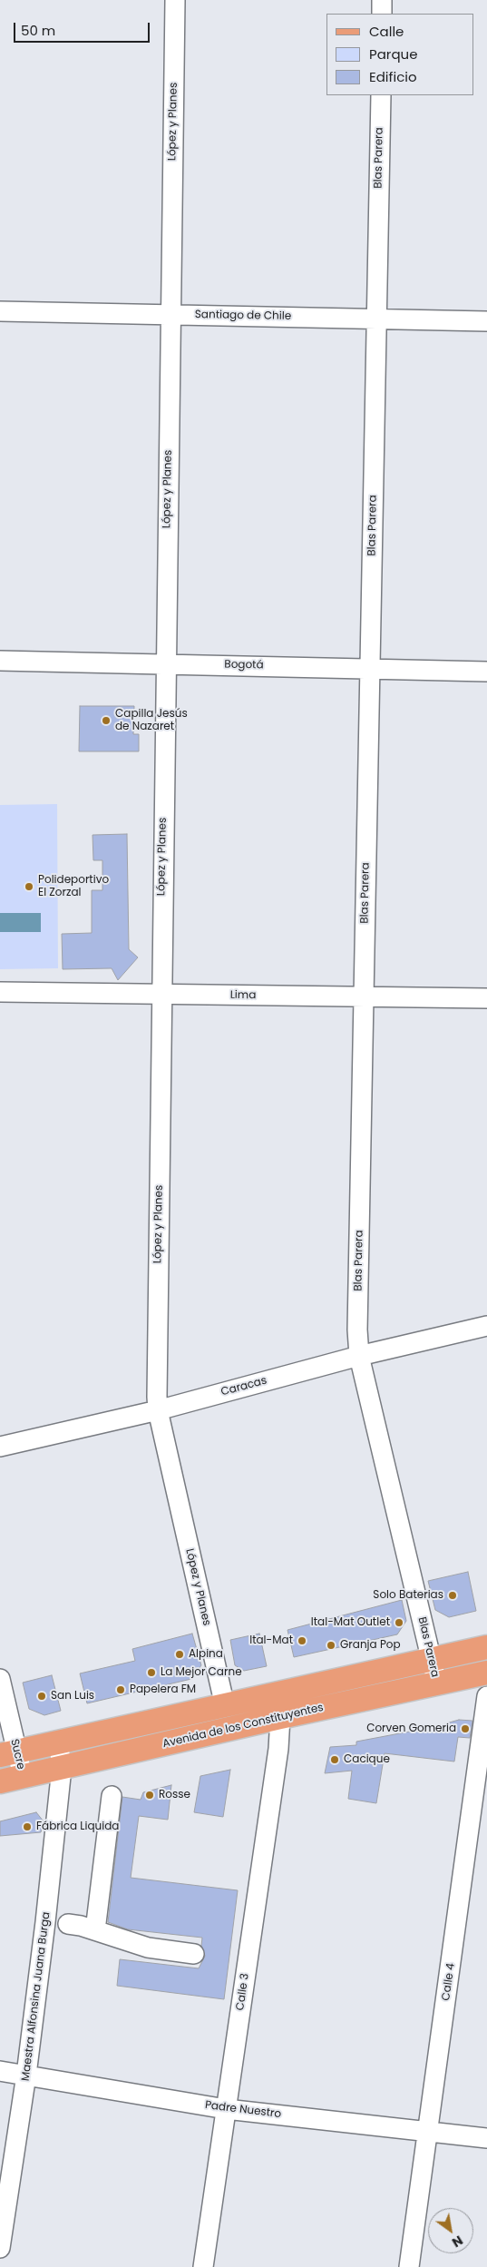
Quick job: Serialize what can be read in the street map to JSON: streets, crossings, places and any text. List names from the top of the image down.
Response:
{
  "streets": {
    "main road": ["Avenida de los Constituyentes"],
    "street": [
      "López y Planes",
      "Blas Parera",
      "Santiago de Chile",
      "Bogotá",
      "Lima",
      "Caracas",
      "Sucre",
      "Calle 4",
      "Calle 3",
      "Maestra Alfonsina Juana Burga",
      "Padre Nuestro"
    ]
  },
  "crossings": [
    ["López y Planes", "Santiago de Chile"],
    ["López y Planes", "Bogotá"],
    ["López y Planes", "Lima"],
    ["López y Planes", "Caracas"],
    ["López y Planes", "Avenida de los Constituyentes"],
    ["Blas Parera", "Santiago de Chile"],
    ["Blas Parera", "Bogotá"],
    ["Blas Parera", "Lima"],
    ["Blas Parera", "Caracas"],
    ["Blas Parera", "Avenida de los Constituyentes"],
    ["Avenida de los Constituyentes", "Sucre"],
    ["Avenida de los Constituyentes", "Calle 3"],
    ["Avenida de los Constituyentes", "Maestra Alfonsina Juana Burga"],
    ["Calle 4", "Padre Nuestro"],
    ["Calle 3", "Padre Nuestro"],
    ["Maestra Alfonsina Juana Burga", "Padre Nuestro"]
  ],
  "places": [
    "Capilla Jesús de Nazaret",
    "Polideportivo El Zorzal",
    "Solo Baterias",
    "Ital-Mat Outlet",
    "Ital-Mat",
    "Granja Pop",
    "Alpina",
    "La Mejor Carne",
    "Papelera FM",
    "San Luis",
    "Corven Gomeria",
    "Cacique",
    "Rosse",
    "Fábrica Liquida"
  ],
  "legend": ["Calle", "Parque", "Edificio"],
  "scale_bar": "50 m",
  "north": "bottom right"
}
